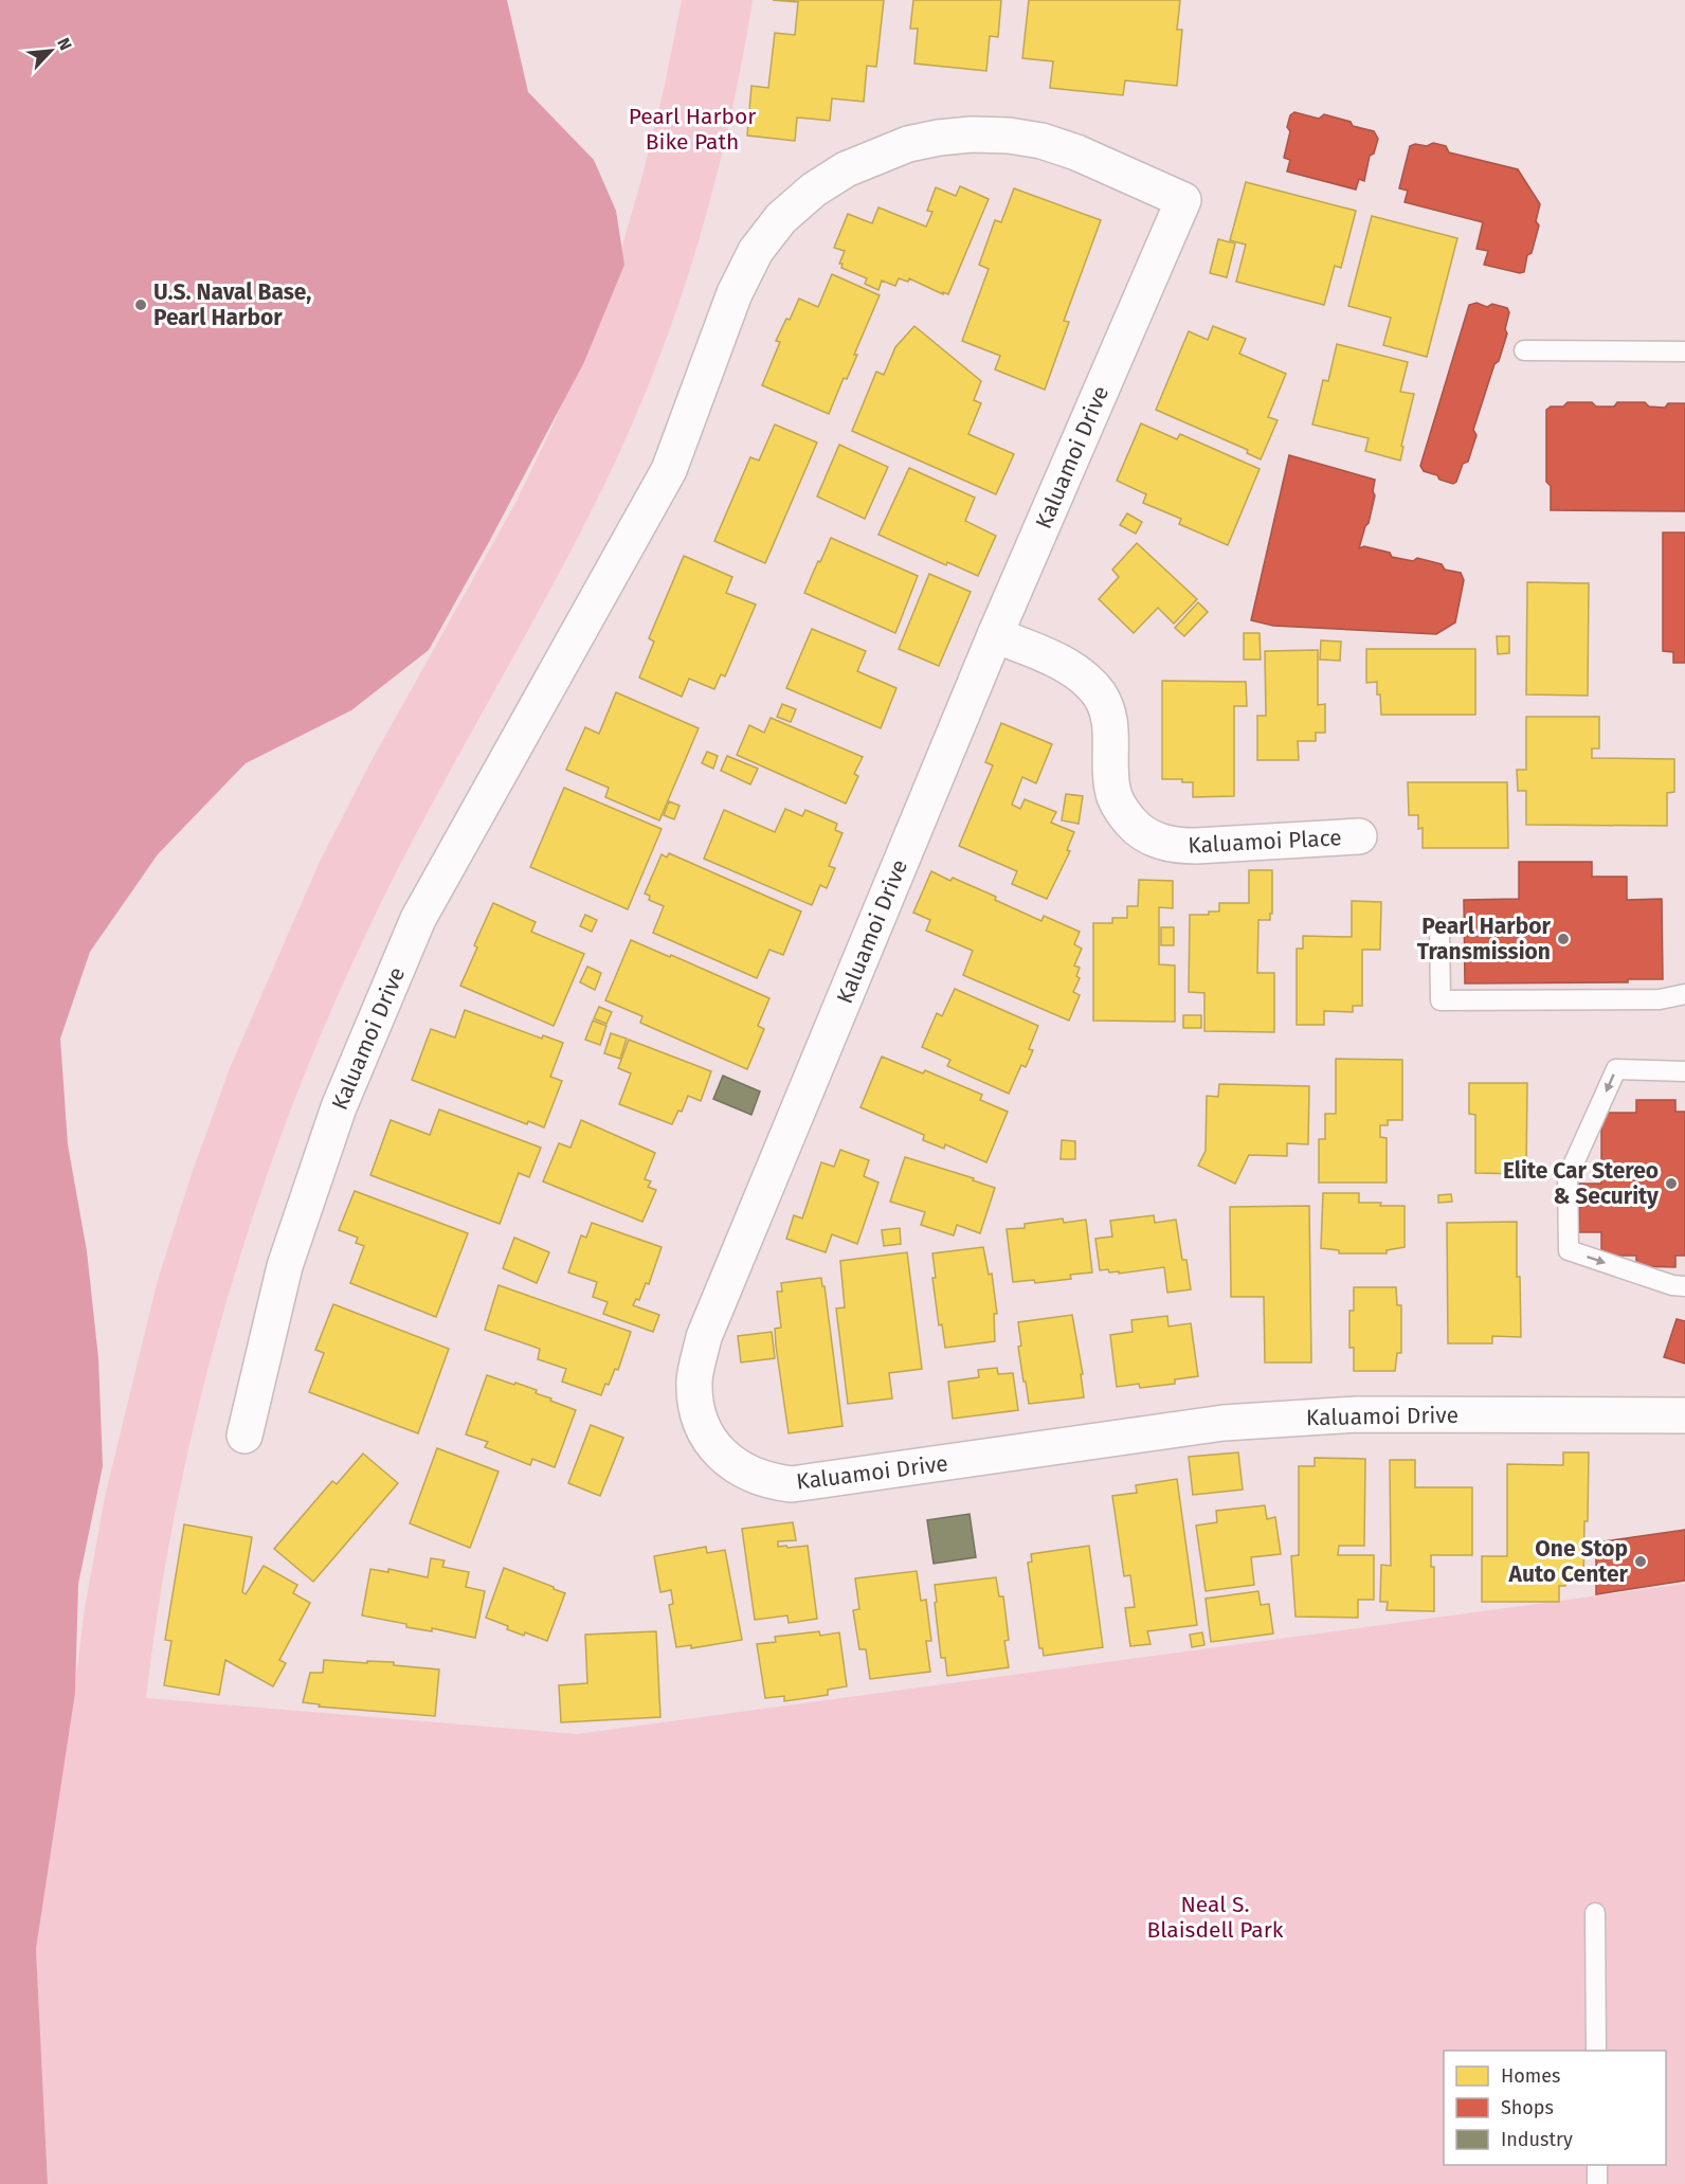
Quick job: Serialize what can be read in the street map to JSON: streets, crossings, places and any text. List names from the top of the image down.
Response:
{
  "streets": {
    "street": ["Kaluamoi Drive", "Kaluamoi Place"]
  },
  "crossings": [
    ["Kaluamoi Drive", "Kaluamoi Place"]
  ],
  "parks": ["Pearl Harbor Bike Path", "Neal S. Blaisdell Park"],
  "places": [
    "U.S. Naval Base, Pearl Harbor",
    "Pearl Harbor Transmission",
    "Elite Car Stereo & Security",
    "One Stop Auto Center"
  ],
  "legend": ["Homes", "Shops", "Industry"],
  "north": "top right"
}
